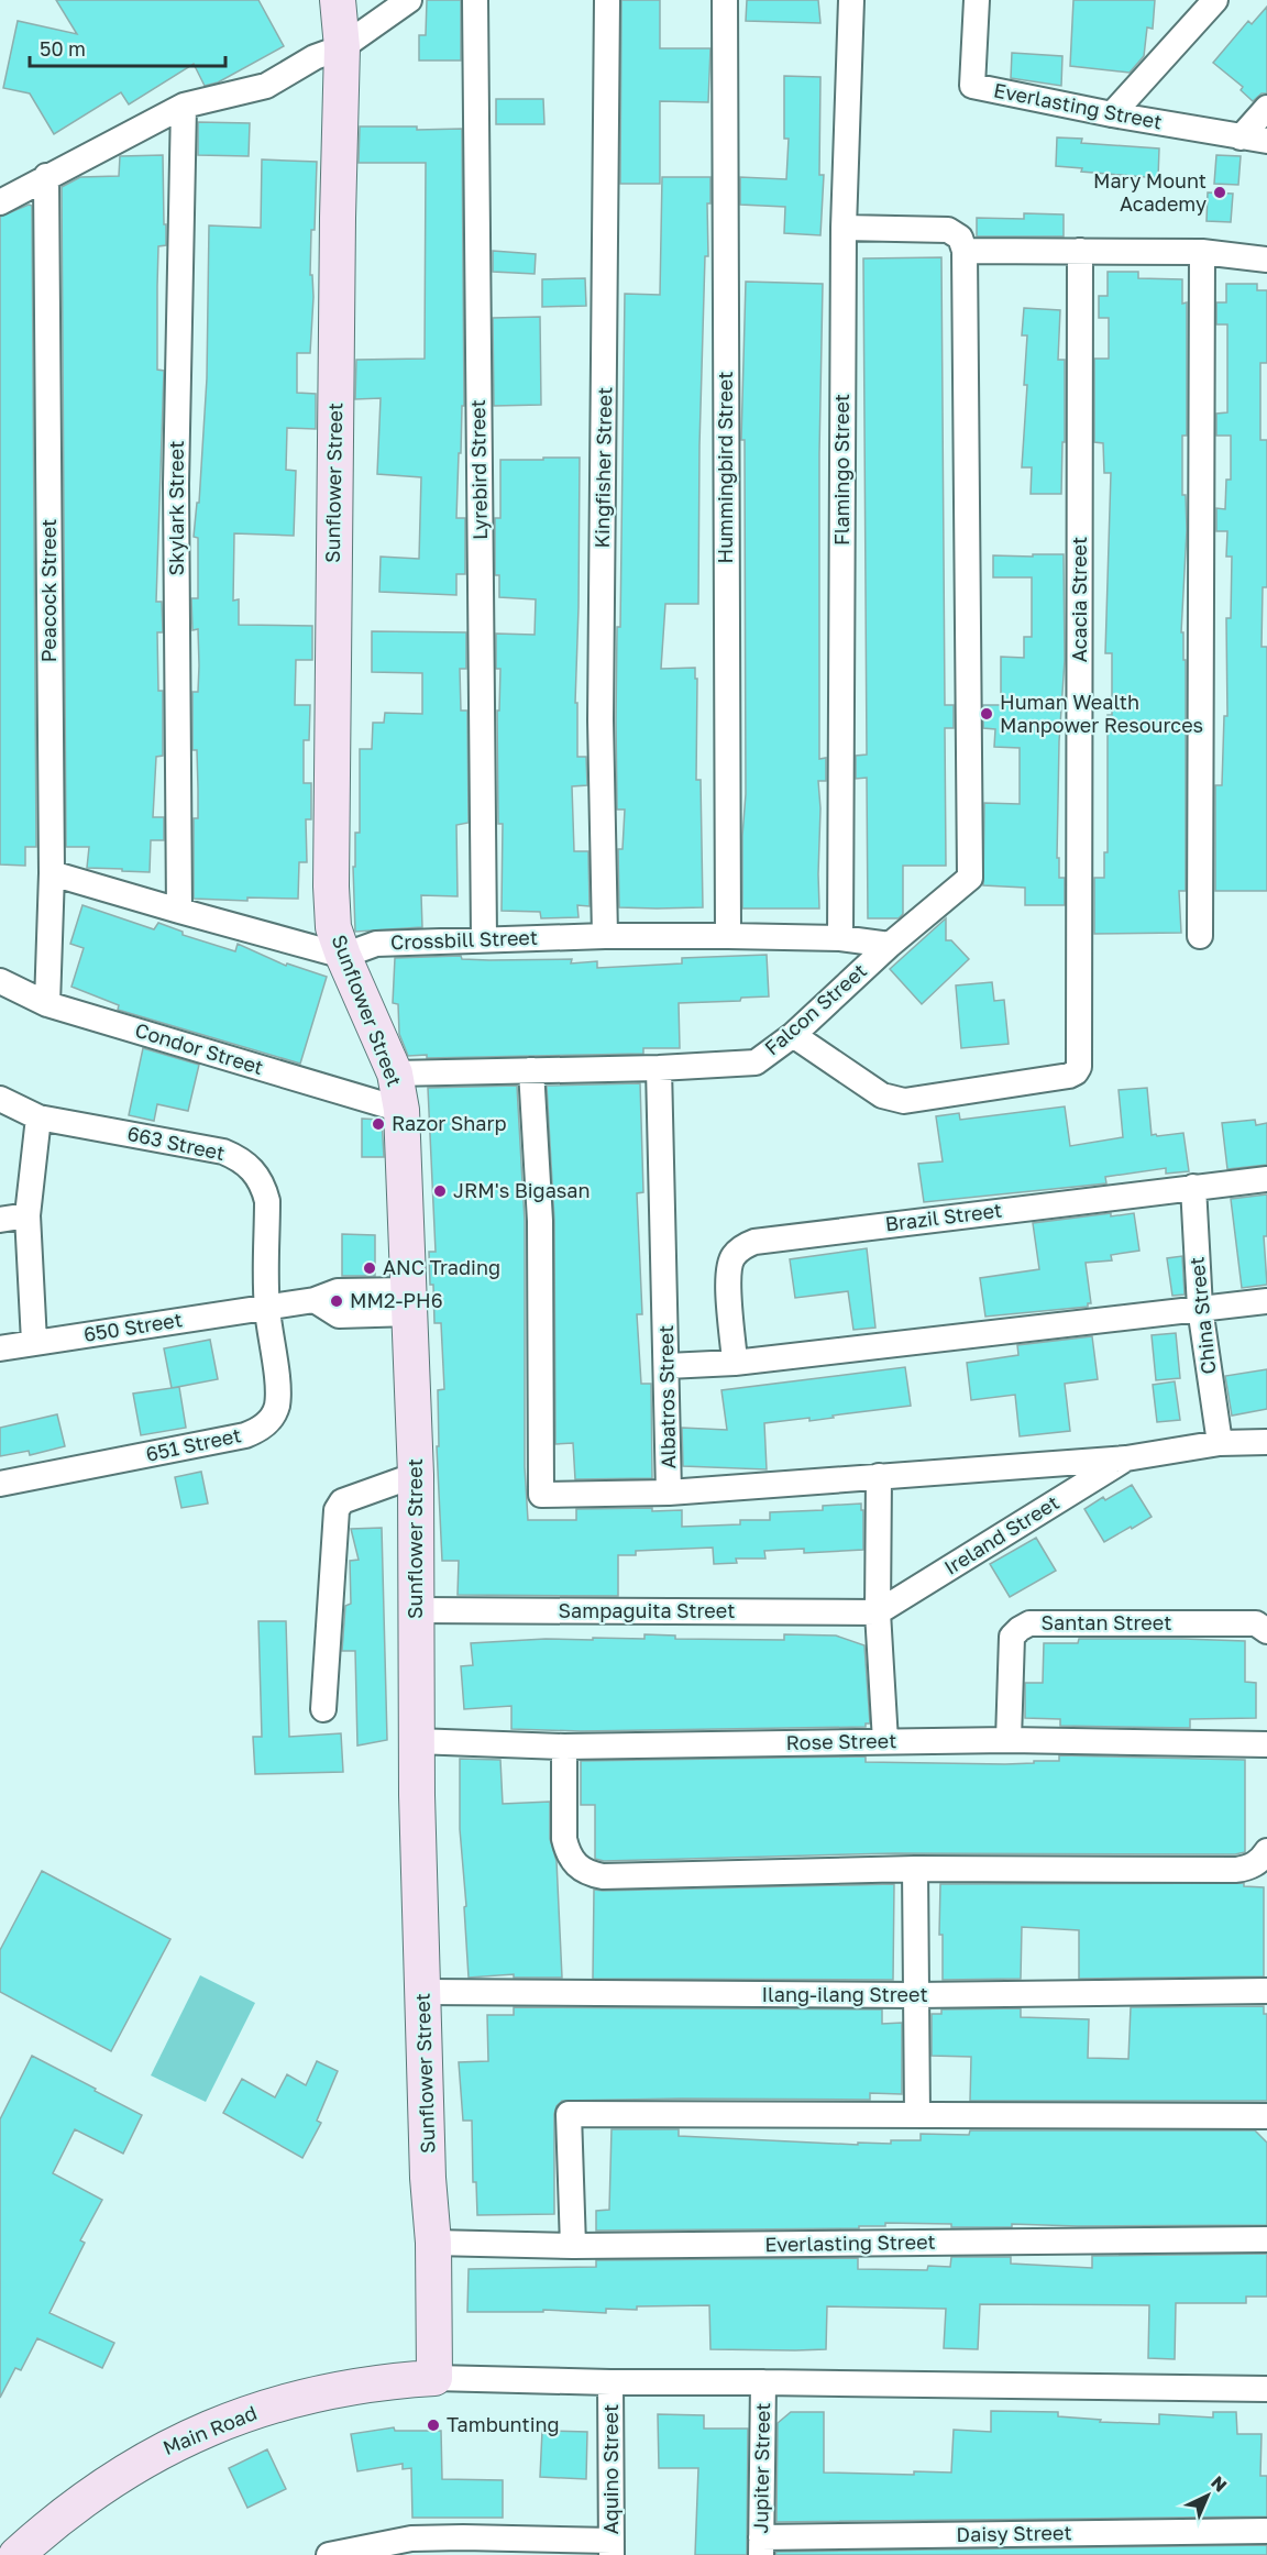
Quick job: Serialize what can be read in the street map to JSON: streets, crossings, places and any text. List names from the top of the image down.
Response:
{
  "streets": {
    "main road": ["Sunflower Street", "Main Road"],
    "street": [
      "Everlasting Street",
      "Kingfisher Street",
      "Hummingbird Street",
      "Lyrebird Street",
      "Flamingo Street",
      "Skylark Street",
      "Peacock Street",
      "Acacia Street",
      "Crossbill Street",
      "Falcon Street",
      "Condor Street",
      "663 Street",
      "Brazil Street",
      "China Street",
      "650 Street",
      "Albatros Street",
      "651 Street",
      "Ireland Street",
      "Sampaguita Street",
      "Santan Street",
      "Rose Street",
      "Ilang-ilang Street",
      "Jupiter Street",
      "Aquino Street",
      "Daisy Street"
    ]
  },
  "crossings": [
    ["Everlasting Street", "Sunflower Street"],
    ["Kingfisher Street", "Crossbill Street"],
    ["Hummingbird Street", "Crossbill Street"],
    ["Lyrebird Street", "Crossbill Street"],
    ["Flamingo Street", "Crossbill Street"],
    ["Sunflower Street", "Crossbill Street"],
    ["Sunflower Street", "Condor Street"],
    ["Sunflower Street", "650 Street"],
    ["Sunflower Street", "Sampaguita Street"],
    ["Sunflower Street", "Rose Street"],
    ["Sunflower Street", "Ilang-ilang Street"],
    ["Sunflower Street", "Main Road"],
    ["Peacock Street", "Condor Street"],
    ["Acacia Street", "Falcon Street"],
    ["Crossbill Street", "Falcon Street"],
    ["Falcon Street", "Albatros Street"],
    ["663 Street", "650 Street"],
    ["663 Street", "651 Street"],
    ["Brazil Street", "China Street"],
    ["650 Street", "651 Street"],
    ["Ireland Street", "Sampaguita Street"],
    ["Santan Street", "Rose Street"],
    ["Jupiter Street", "Daisy Street"]
  ],
  "places": [
    "Mary Mount Academy",
    "Human Wealth Manpower Resources",
    "Razor Sharp",
    "JRM's Bigasan",
    "ANC Trading",
    "MM2-PH6",
    "Tambunting"
  ],
  "scale_bar": "50 m",
  "north": "top right"
}
